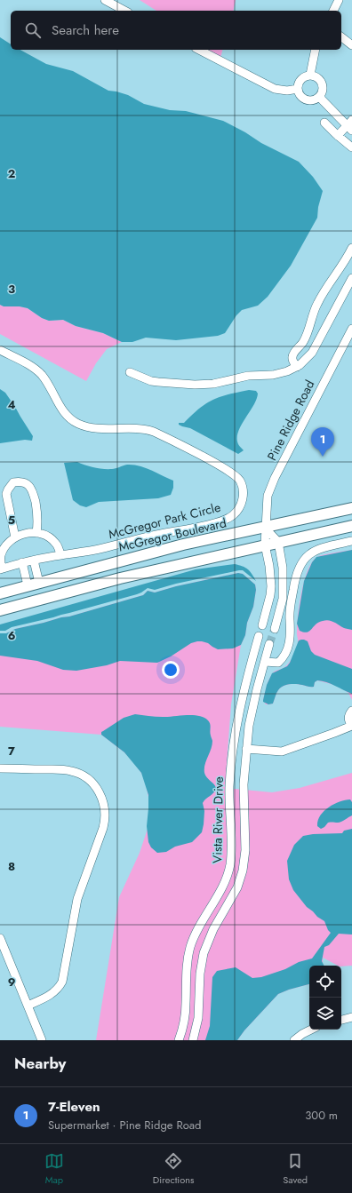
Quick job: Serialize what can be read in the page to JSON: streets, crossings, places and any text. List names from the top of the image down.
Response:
{
  "streets": {
    "main road": ["McGregor Boulevard"],
    "street": ["Pine Ridge Road", "McGregor Park Circle", "Vista River Drive"]
  },
  "crossings": [
    ["Pine Ridge Road", "McGregor Boulevard"]
  ],
  "page": {
    "search": "Search here",
    "pins": "1",
    "heading": "Nearby",
    "list": [
      {
        "mark": "1",
        "name": "7-Eleven",
        "note": "Supermarket · Pine Ridge Road",
        "value": "300 m"
      }
    ],
    "nav": ["Map", "Directions", "Saved"]
  },
  "grid": {
    "rows": [
      "2",
      "3",
      "4",
      "5",
      "6",
      "7",
      "8",
      "9"
    ]
  }
}
